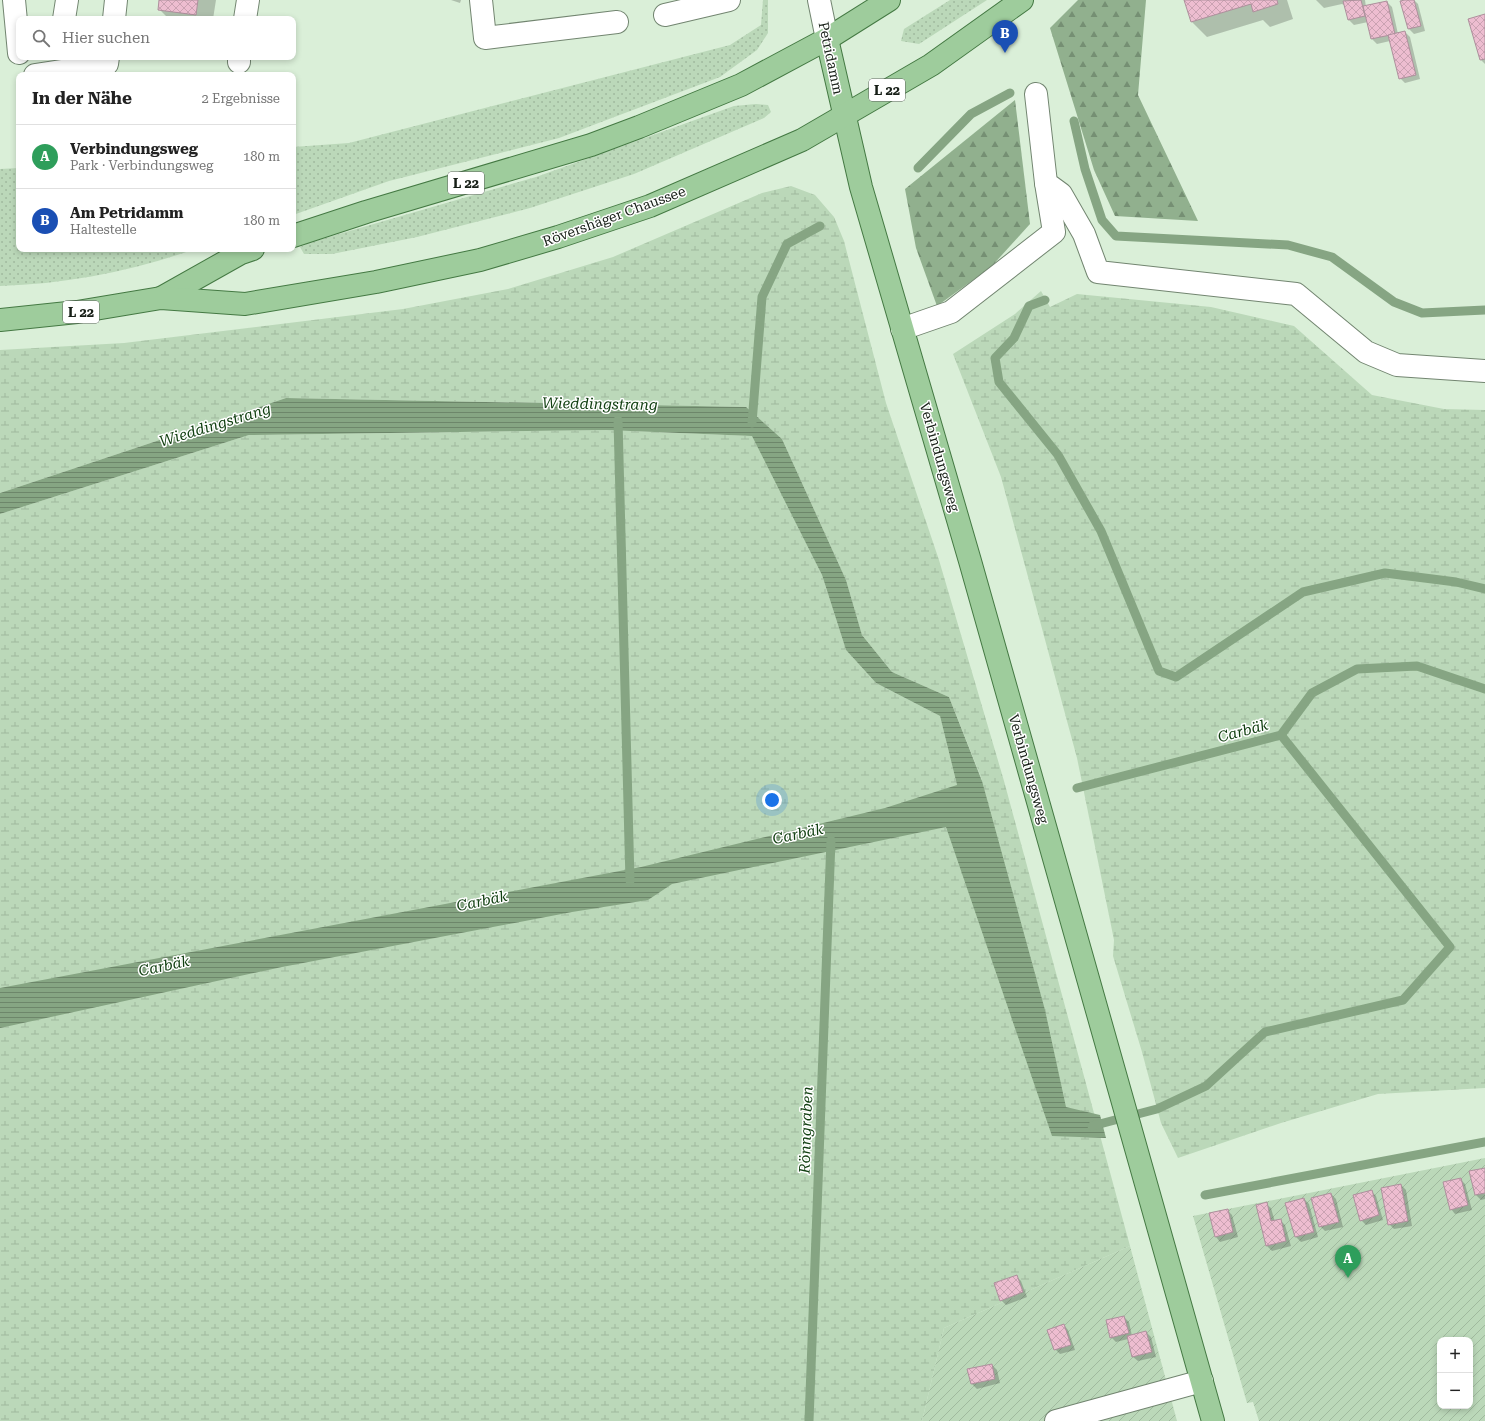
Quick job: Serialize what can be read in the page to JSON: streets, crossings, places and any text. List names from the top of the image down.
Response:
{
  "streets": {
    "main road": [
      "Petridamm",
      "L 22",
      "Rövershäger Chaussee",
      "Verbindungsweg"
    ]
  },
  "crossings": [
    ["Petridamm", "L 22"],
    ["Petridamm", "Rövershäger Chaussee"],
    ["Petridamm", "Verbindungsweg"],
    ["Rövershäger Chaussee", "Verbindungsweg"]
  ],
  "water": ["Wieddingstrang", "Carbäk", "Rönngraben"],
  "page": {
    "search": "Hier suchen",
    "pins": ["B", "A"],
    "heading": ["In der Nähe", "2 Ergebnisse"],
    "list": [
      {
        "mark": "A",
        "name": "Verbindungsweg",
        "note": "Park · Verbindungsweg",
        "value": "180 m"
      },
      {
        "mark": "B",
        "name": "Am Petridamm",
        "note": "Haltestelle",
        "value": "180 m"
      }
    ],
    "map_buttons": ["+", "−"]
  }
}
